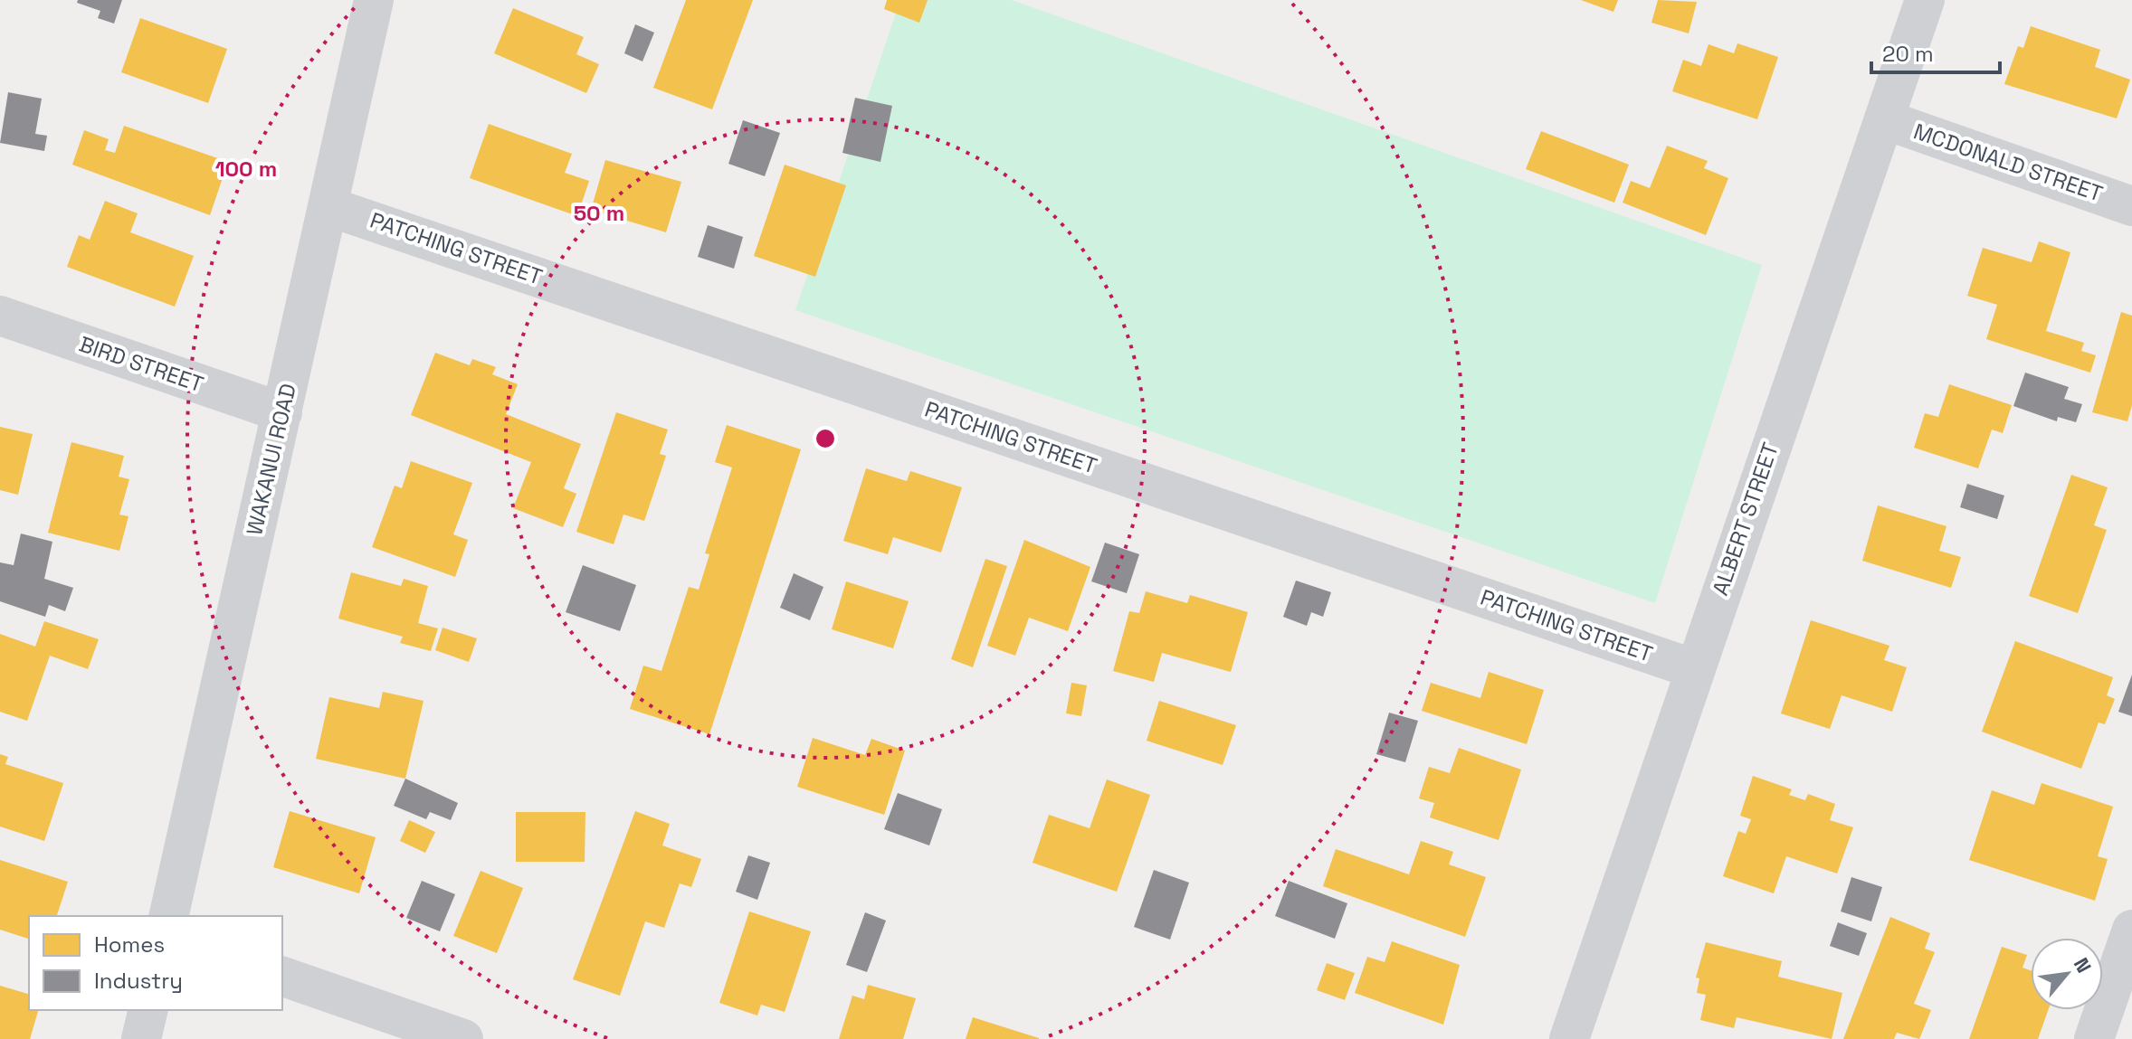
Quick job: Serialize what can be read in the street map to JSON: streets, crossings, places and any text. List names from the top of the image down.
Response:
{
  "streets": {
    "street": [
      "MCDONALD STREET",
      "PATCHING STREET",
      "BIRD STREET",
      "WAKANUI ROAD",
      "ALBERT STREET"
    ]
  },
  "crossings": [
    ["MCDONALD STREET", "ALBERT STREET"],
    ["PATCHING STREET", "WAKANUI ROAD"],
    ["PATCHING STREET", "ALBERT STREET"],
    ["BIRD STREET", "WAKANUI ROAD"]
  ],
  "legend": ["Homes", "Industry"],
  "scale_bar": "20 m",
  "north": "top right",
  "rings": ["100 m", "50 m"]
}
